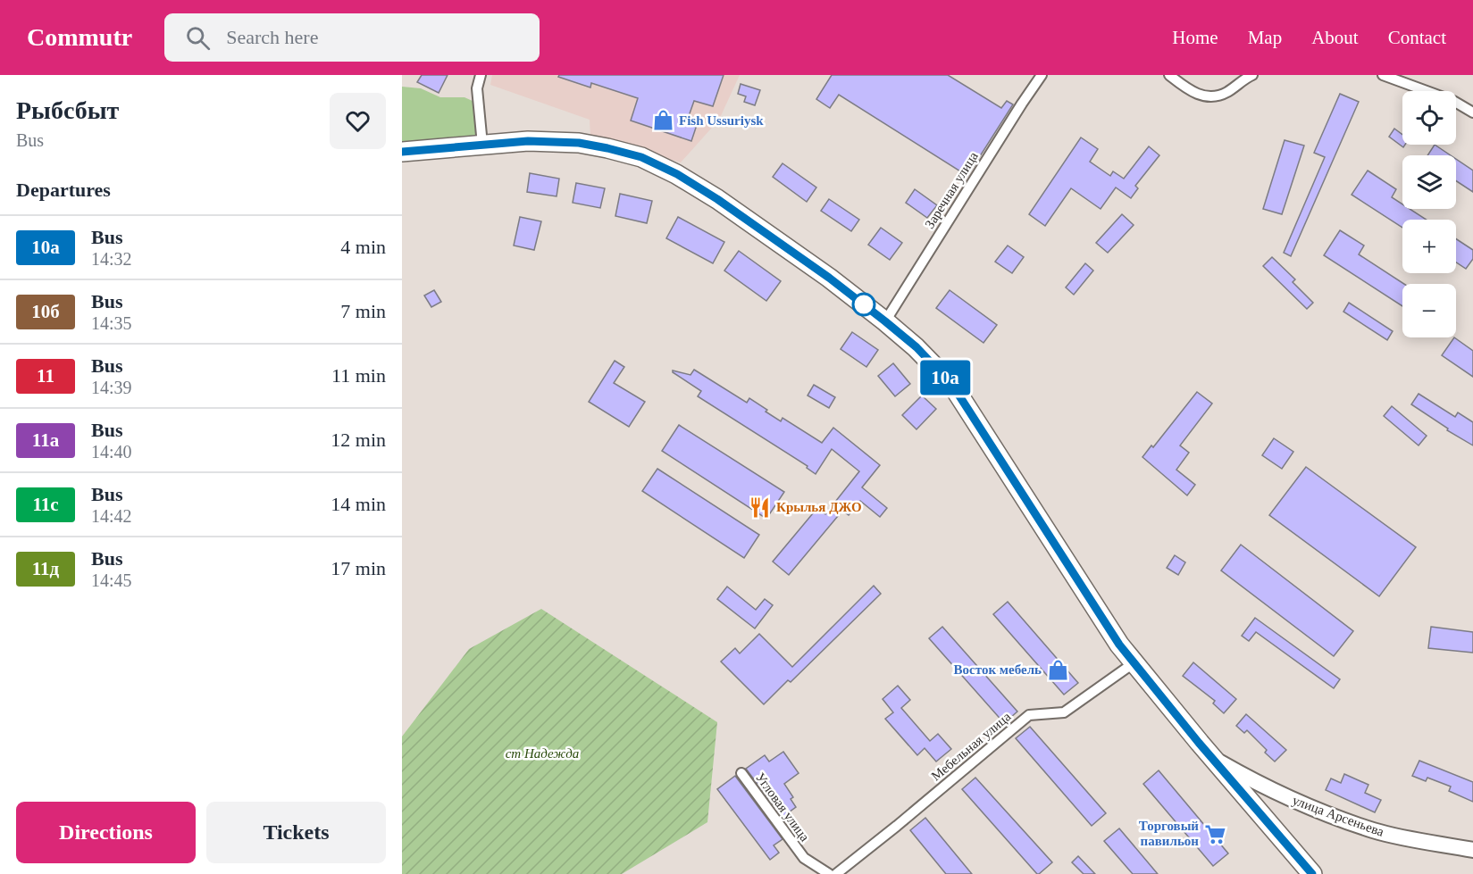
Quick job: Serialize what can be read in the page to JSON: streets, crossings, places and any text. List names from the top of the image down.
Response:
{
  "streets": {
    "street": [
      "Заречная улица",
      "Мебельная улица",
      "Угловая улица",
      "улица Арсеньева"
    ]
  },
  "parks": ["ст Надежда"],
  "places": {
    "shop": ["Fish Ussuriysk", "Восток мебель"],
    "restaurant": ["Крылья ДЖО"],
    "supermarket": ["Торговый павильон"]
  },
  "lines": ["bus line 10а"],
  "page": {
    "header": "Commutr",
    "search": "Search here",
    "nav": [
      "Home",
      "Map",
      "About",
      "Contact"
    ],
    "heading": [
      ["Рыбсбыт", "Bus"],
      "Departures"
    ],
    "on_map": "10а",
    "map_buttons": ["+", "−"],
    "list": [
      {
        "mark": "10а",
        "name": "Bus",
        "note": "14:32",
        "value": "4 min"
      },
      {
        "mark": "10б",
        "name": "Bus",
        "note": "14:35",
        "value": "7 min"
      },
      {
        "mark": "11",
        "name": "Bus",
        "note": "14:39",
        "value": "11 min"
      },
      {
        "mark": "11а",
        "name": "Bus",
        "note": "14:40",
        "value": "12 min"
      },
      {
        "mark": "11с",
        "name": "Bus",
        "note": "14:42",
        "value": "14 min"
      },
      {
        "mark": "11д",
        "name": "Bus",
        "note": "14:45",
        "value": "17 min"
      }
    ],
    "buttons": ["Directions", "Tickets"]
  }
}
